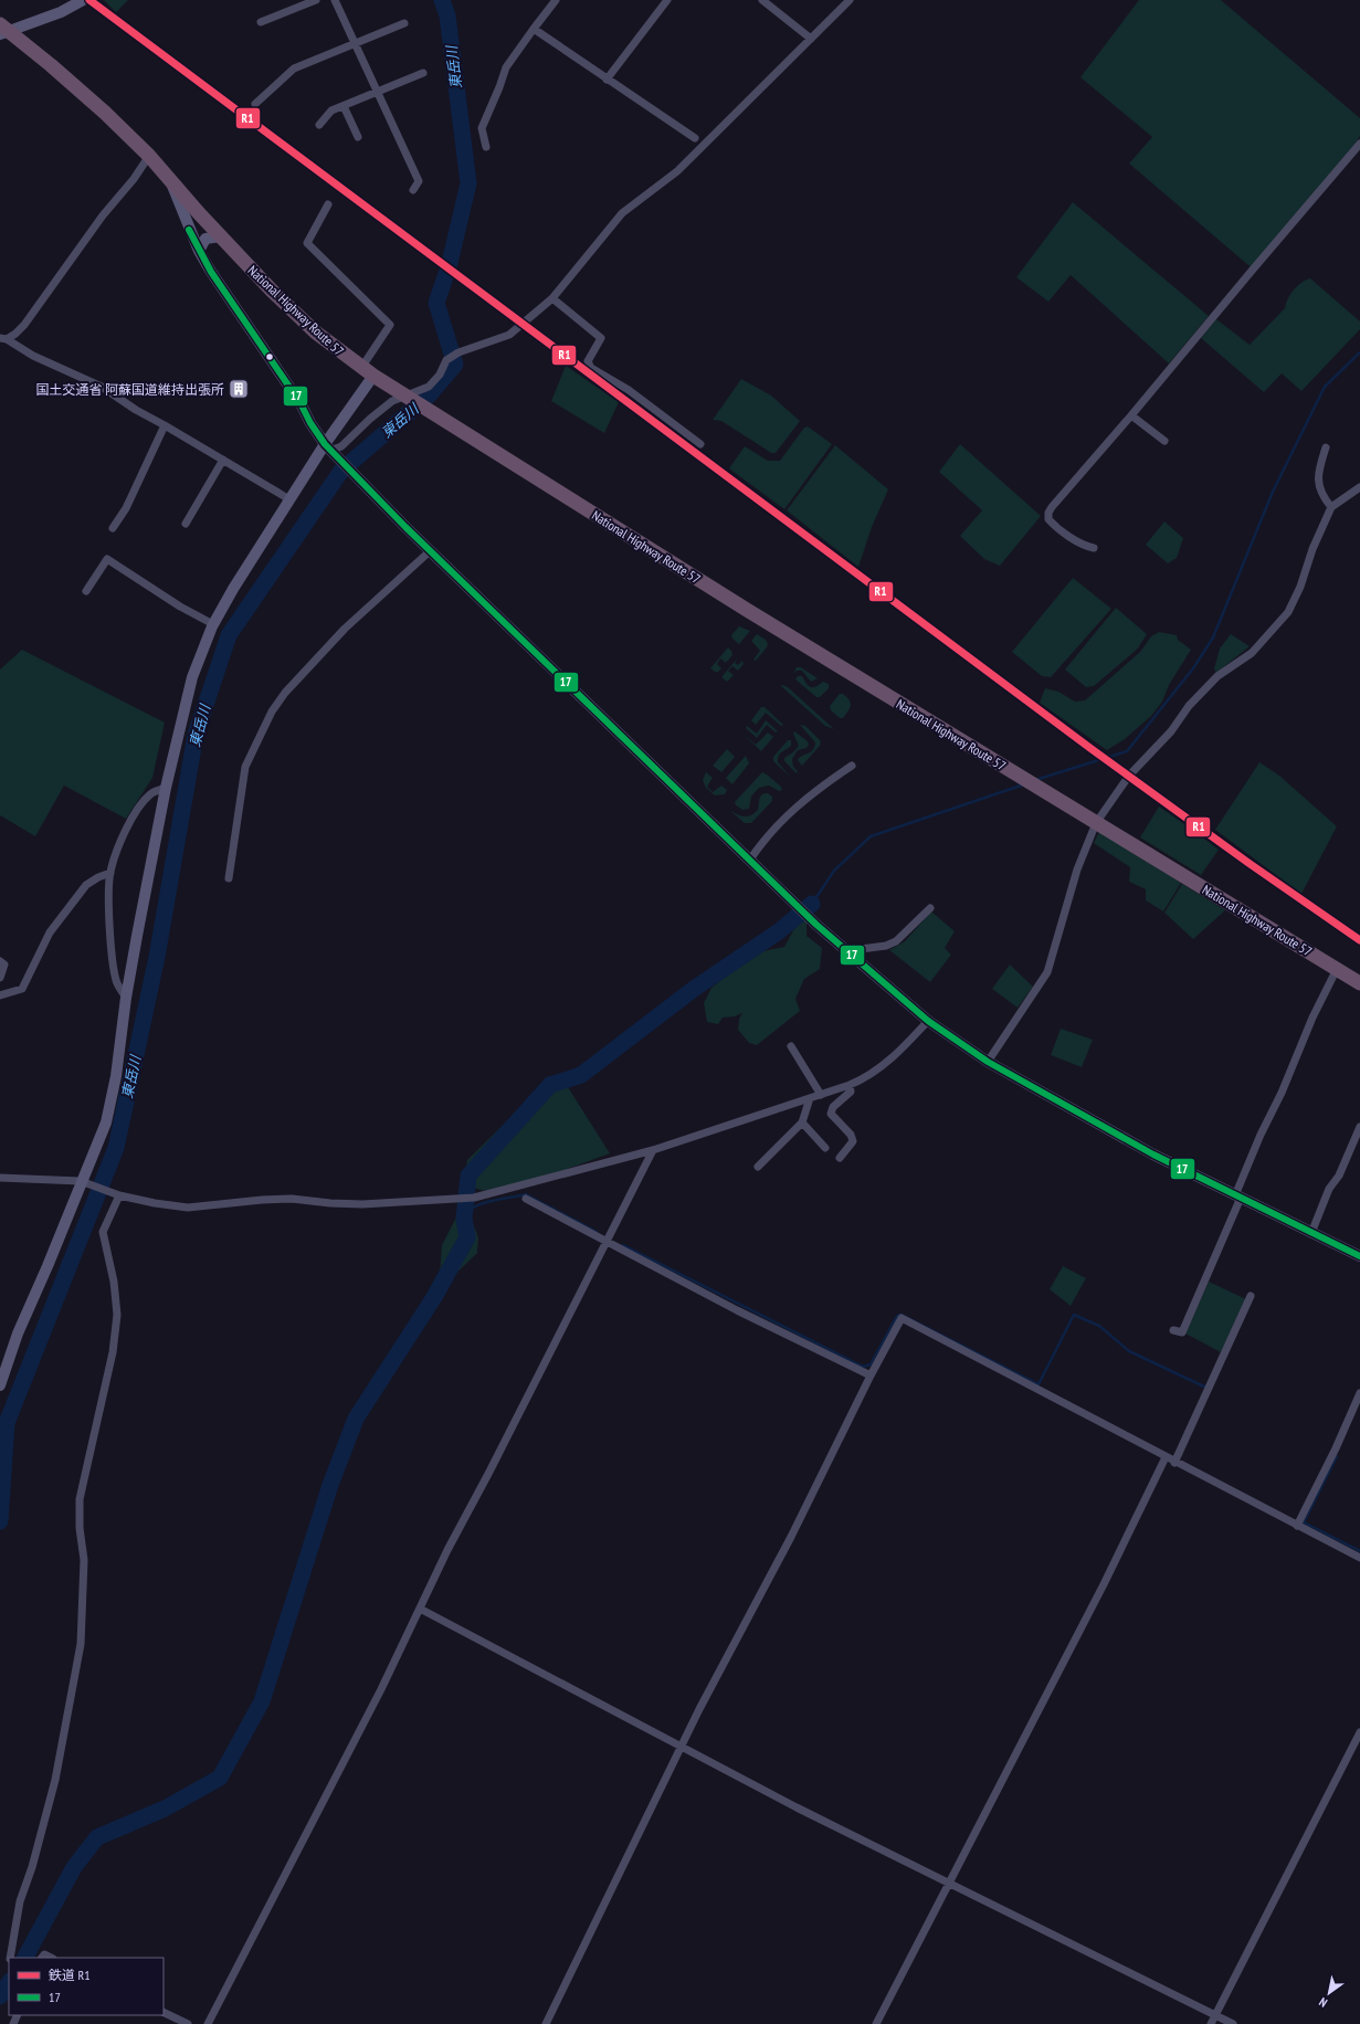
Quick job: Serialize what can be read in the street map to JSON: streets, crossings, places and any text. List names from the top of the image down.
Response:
{
  "streets": {
    "highway": ["National Highway Route 57"]
  },
  "water": ["東岳川"],
  "places": {
    "building": ["国土交通省 阿蘇国道維持出張所"]
  },
  "lines": ["rail line R1", "transit line 17"],
  "legend": ["鉄道 R1", "17"],
  "north": "bottom left"
}
